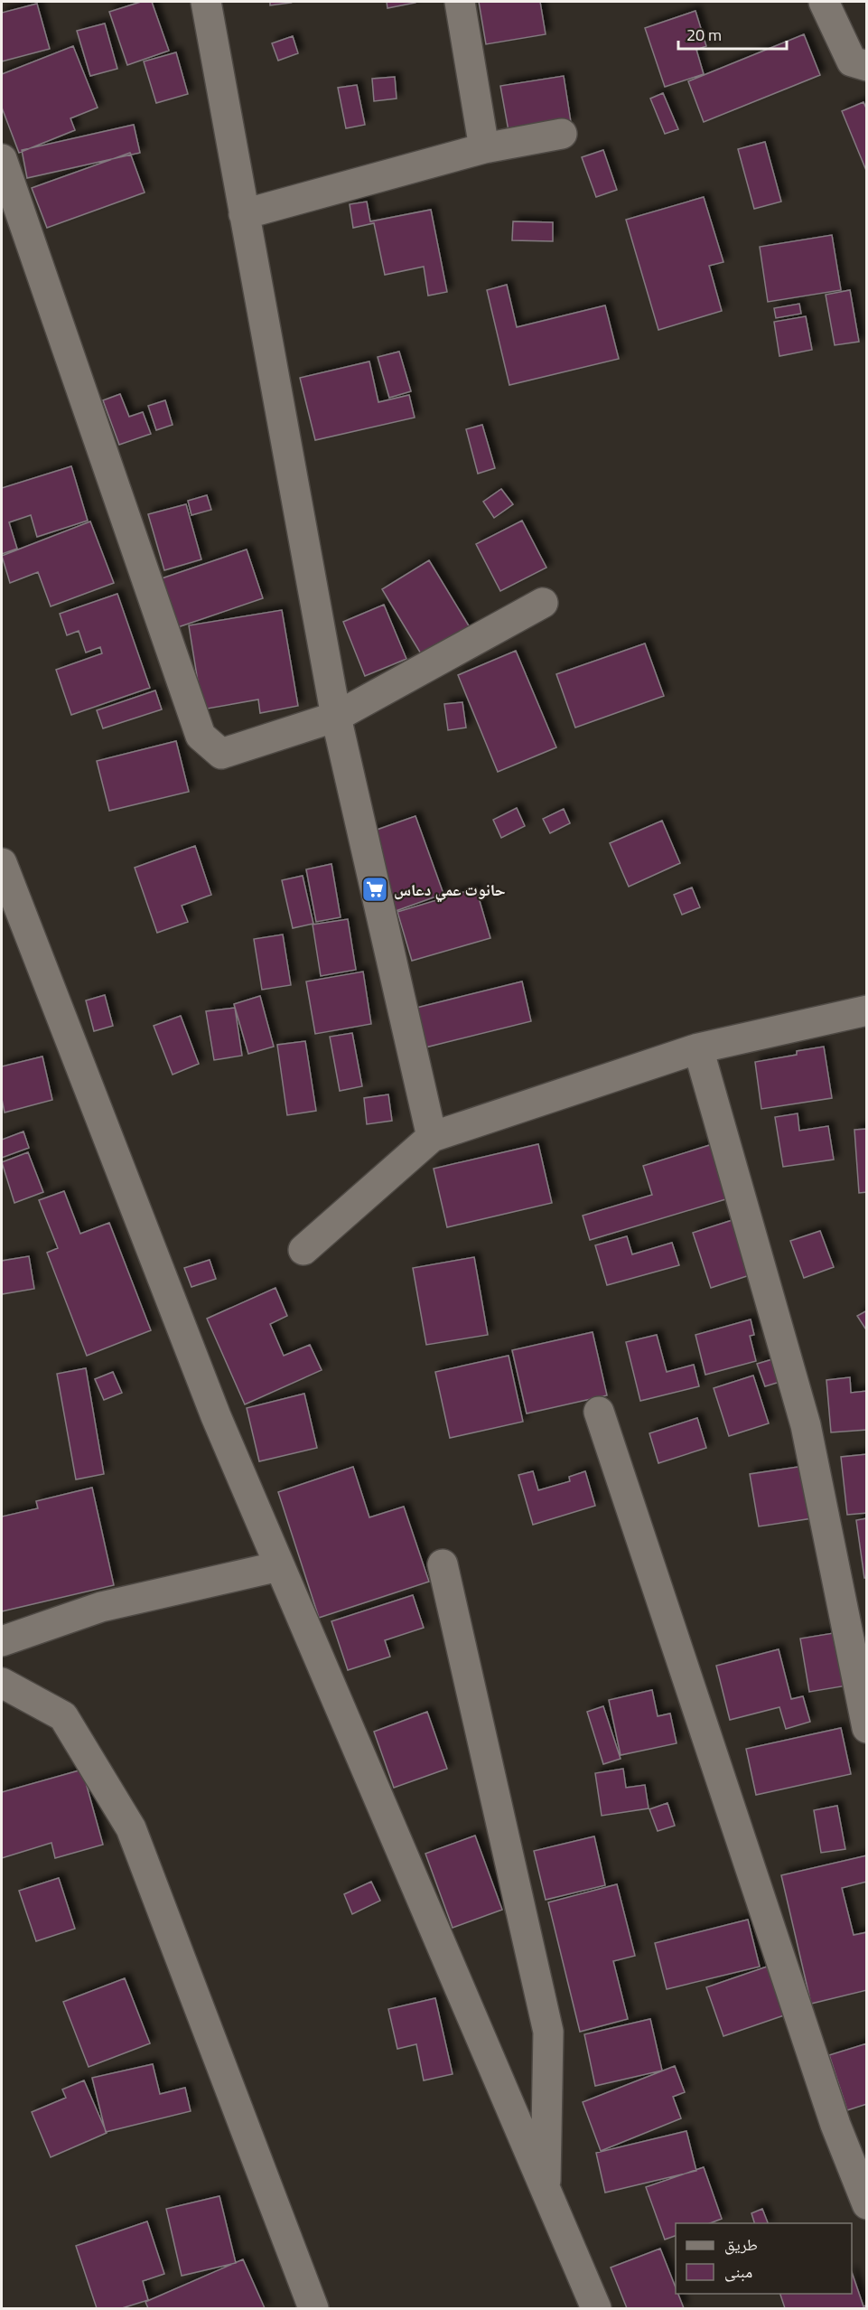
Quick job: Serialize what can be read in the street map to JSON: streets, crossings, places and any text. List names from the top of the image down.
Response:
{
  "places": {
    "supermarket": ["حانوت عمي دعاس"]
  },
  "legend": ["طريق", "مبنى"],
  "scale_bar": "20 m"
}
